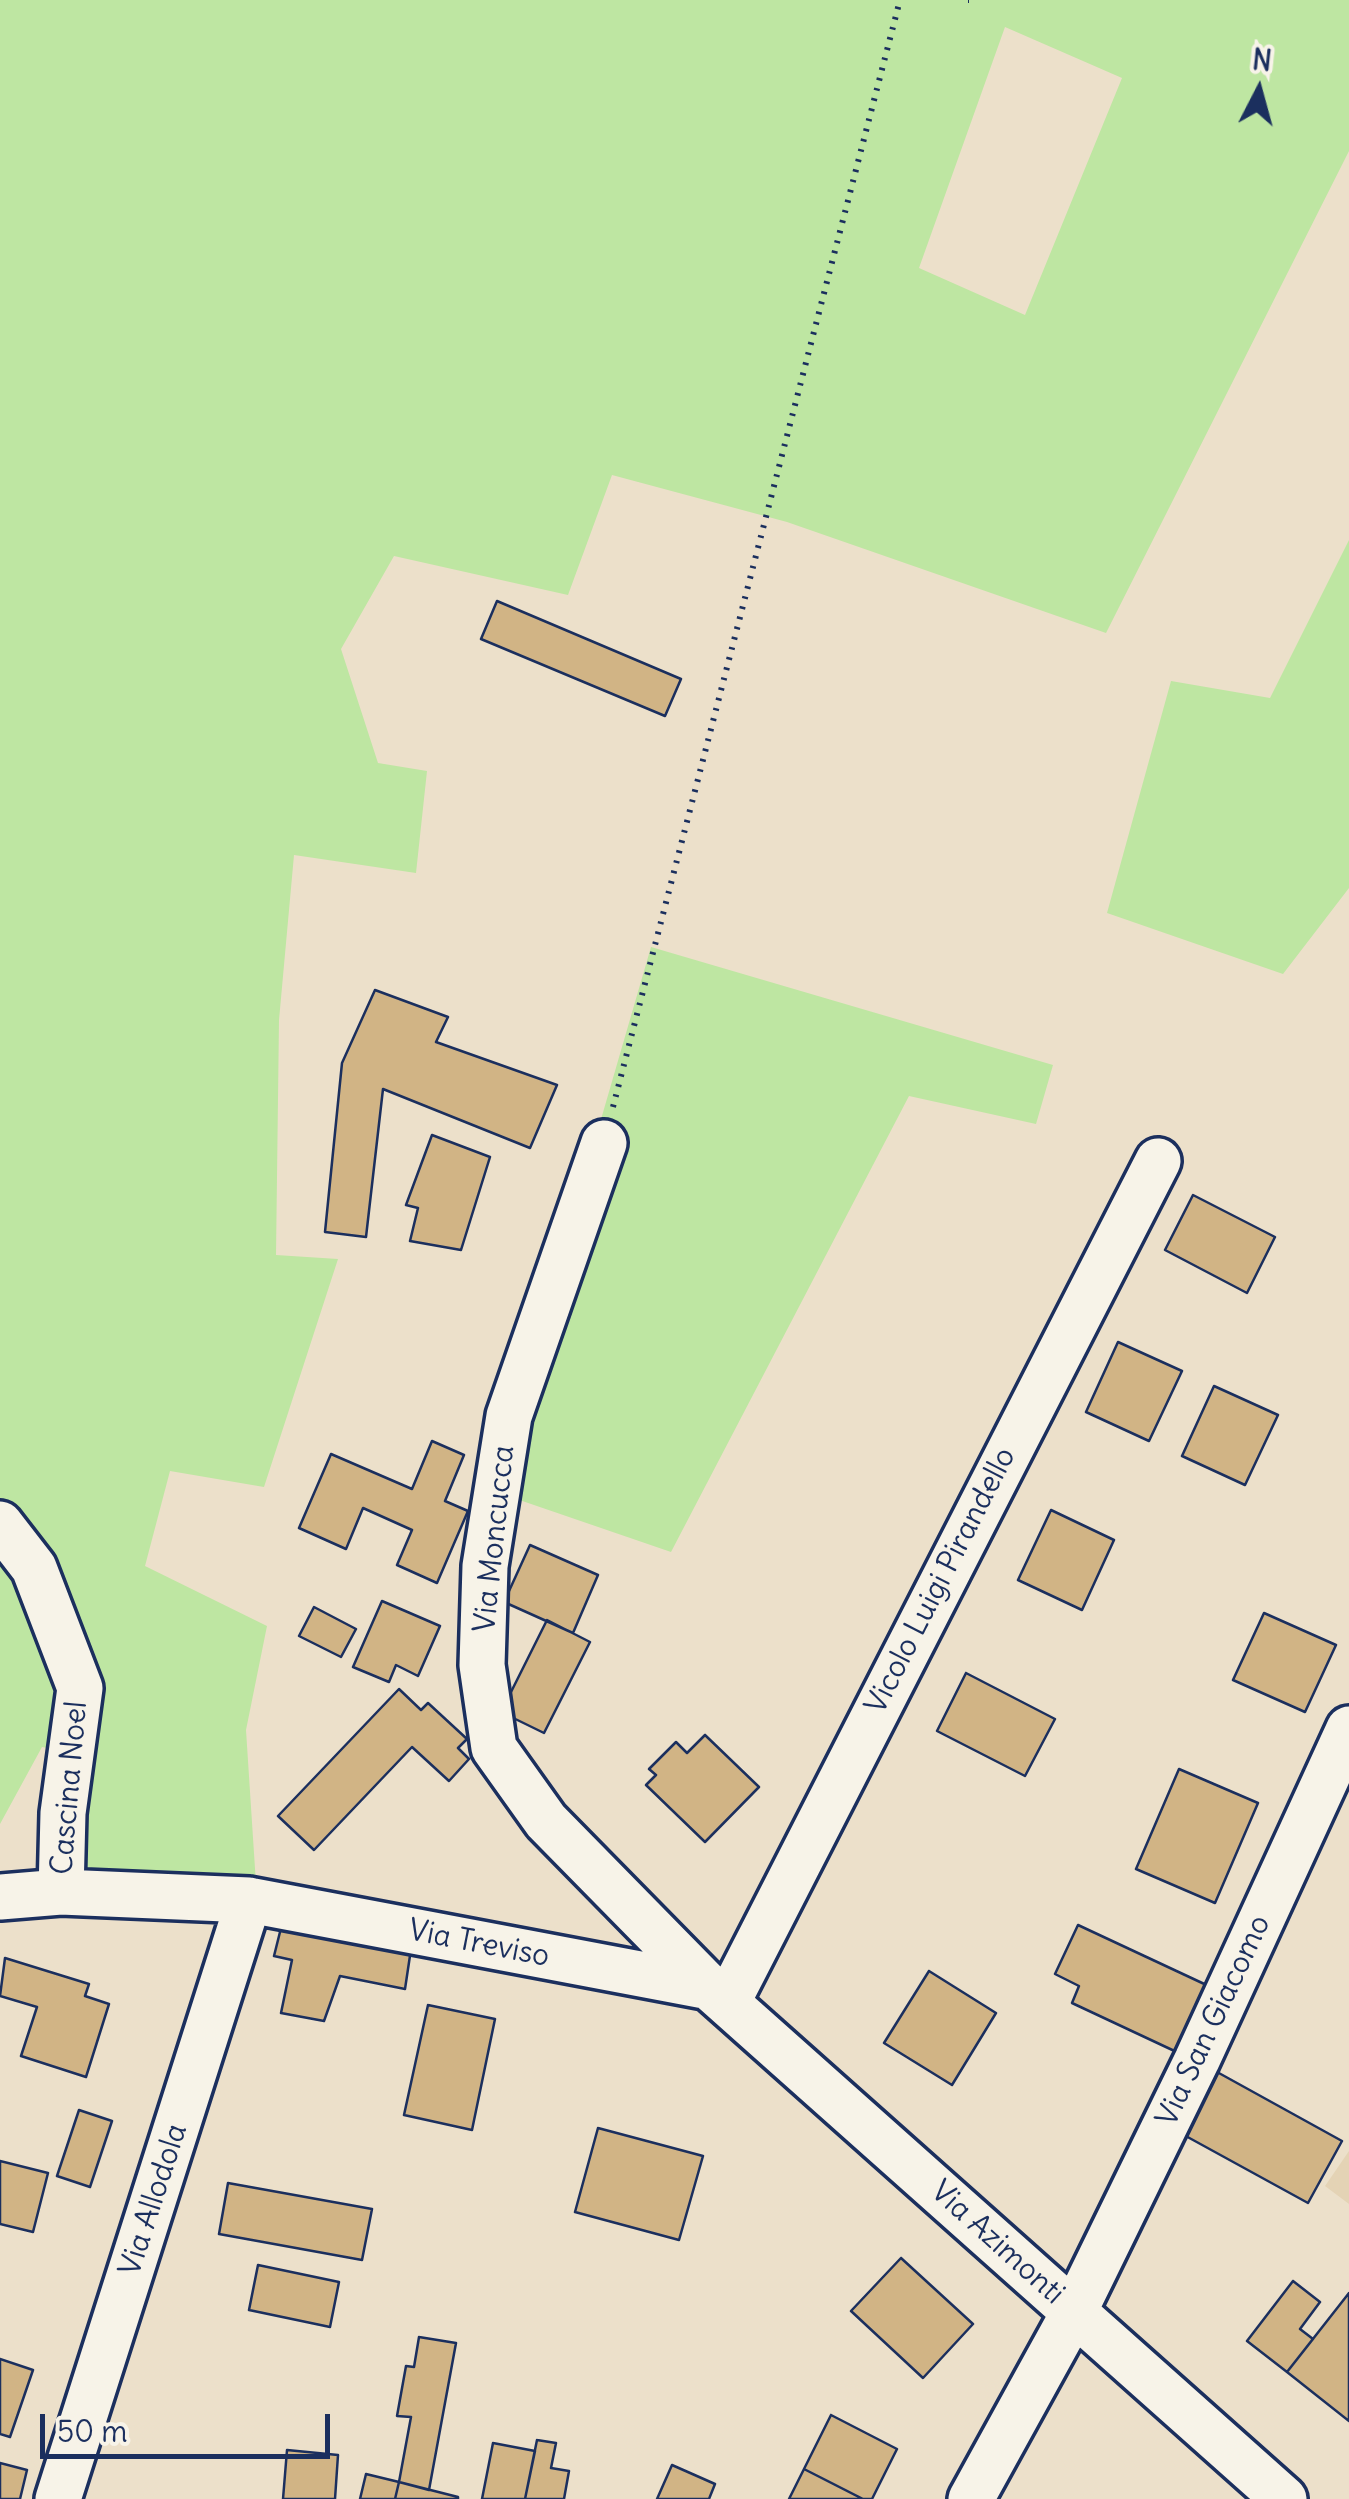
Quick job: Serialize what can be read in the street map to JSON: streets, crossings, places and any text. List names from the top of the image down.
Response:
{
  "streets": {
    "street": [
      "Via Moncucca",
      "Vicolo Luigi Pirandello",
      "Cascina Noel",
      "Via Treviso",
      "Via San Giacomo",
      "Via Allodola",
      "Via Azimonti"
    ]
  },
  "crossings": [
    ["Via Moncucca", "Vicolo Luigi Pirandello"],
    ["Via Moncucca", "Via Treviso"],
    ["Via Moncucca", "Via Azimonti"],
    ["Vicolo Luigi Pirandello", "Via Treviso"],
    ["Vicolo Luigi Pirandello", "Via Azimonti"],
    ["Cascina Noel", "Via Treviso"],
    ["Via Treviso", "Via Allodola"],
    ["Via Treviso", "Via Azimonti"],
    ["Via San Giacomo", "Via Azimonti"]
  ],
  "scale_bar": "50 m",
  "north": "top"
}
